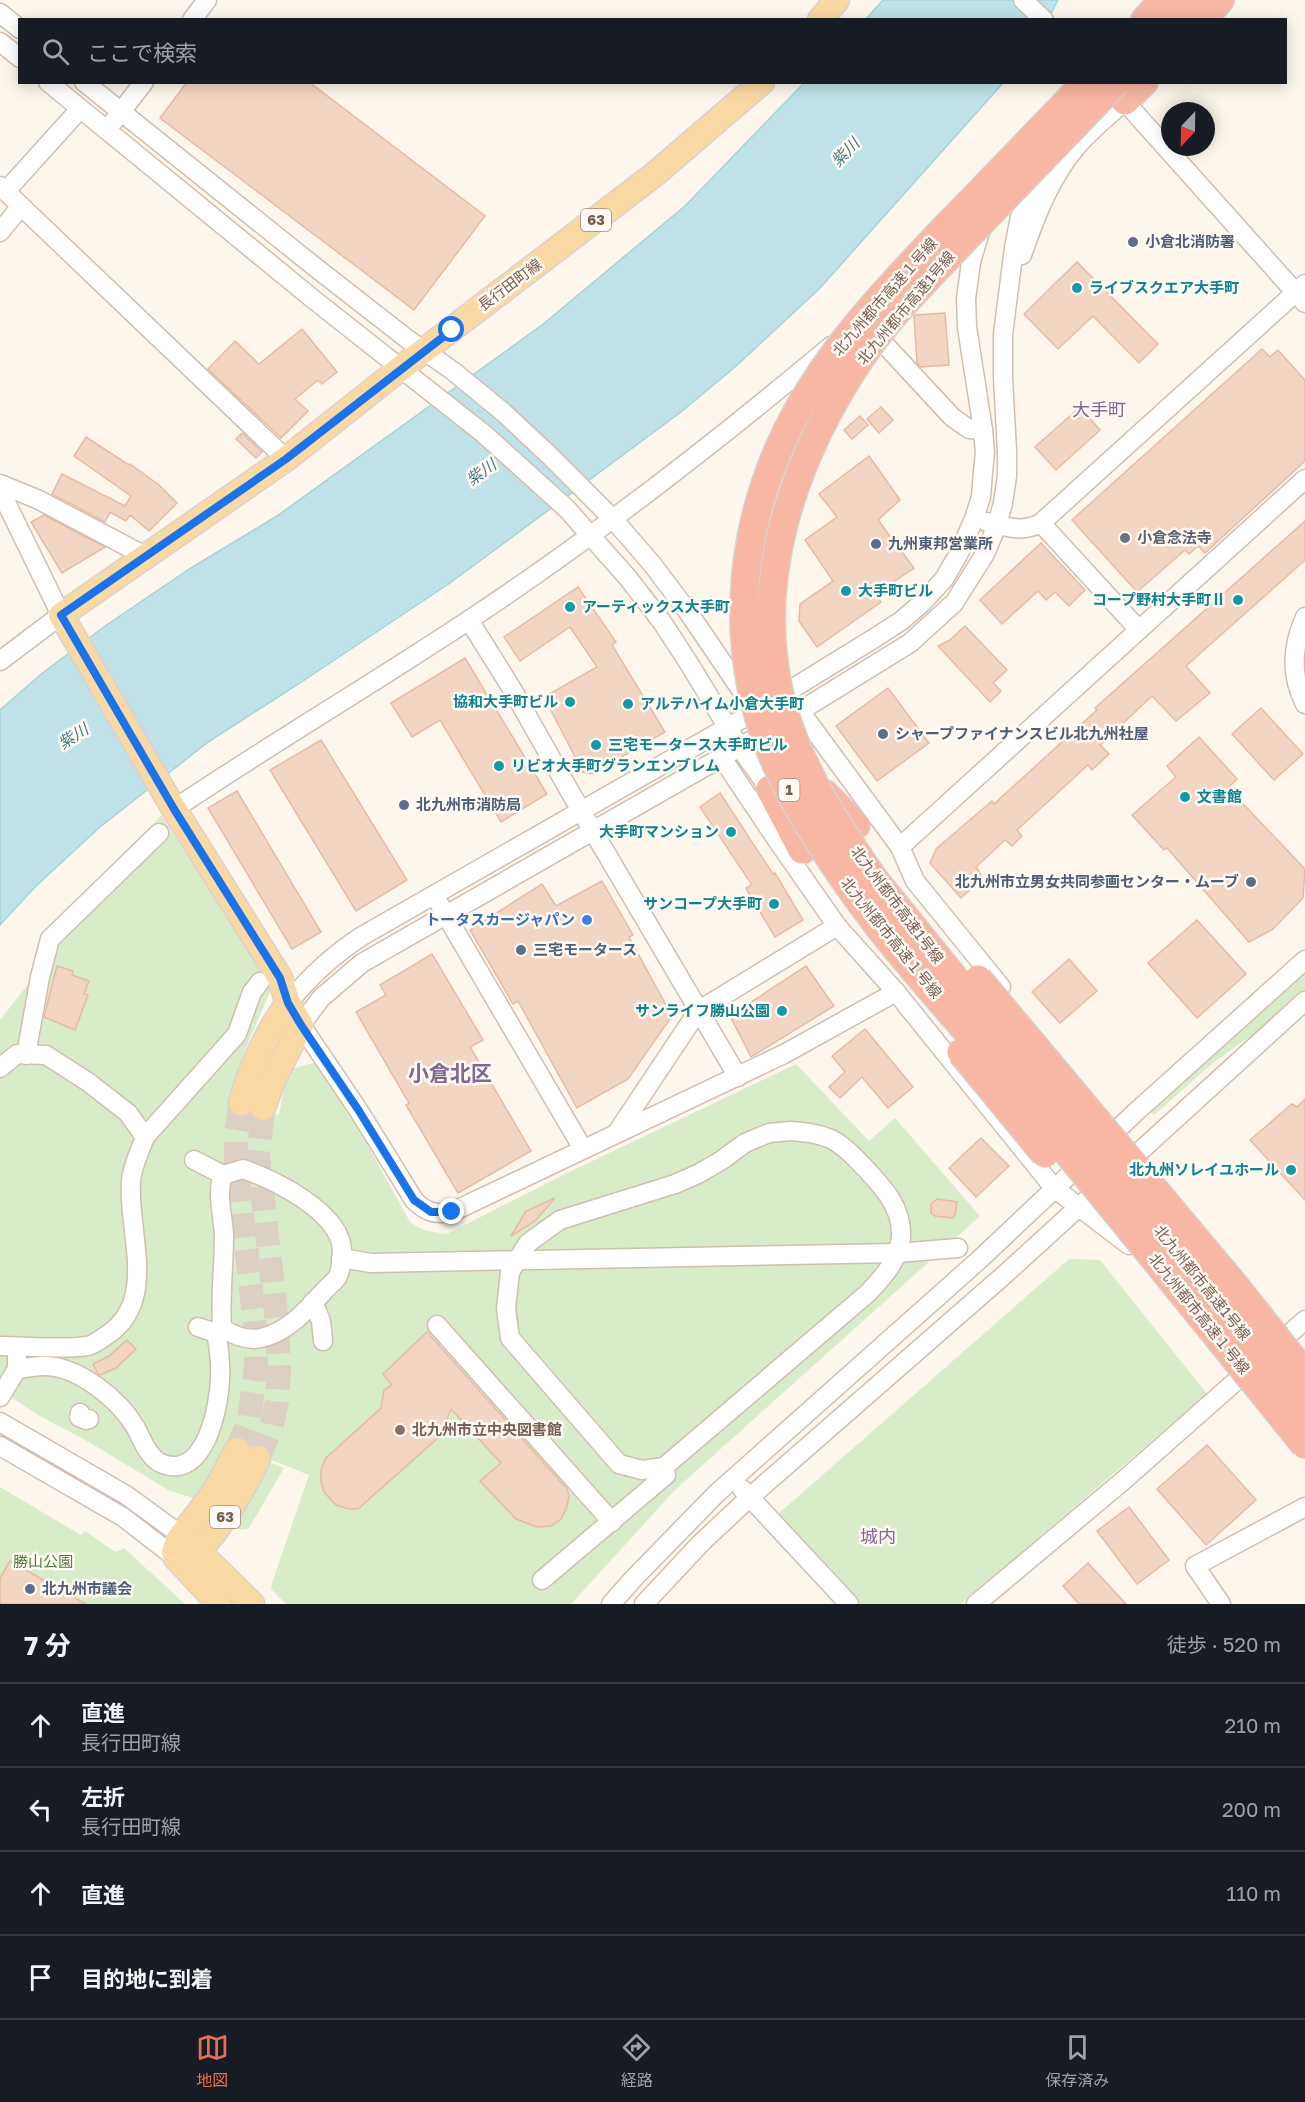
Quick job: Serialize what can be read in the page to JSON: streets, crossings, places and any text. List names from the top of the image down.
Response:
{
  "streets": {
    "highway": ["北九州都市高速１号線", "北九州都市高速1号線", "1"],
    "main road": ["63", "長行田町線"]
  },
  "districts": ["大手町", "小倉北区", "城内"],
  "water": ["紫川"],
  "parks": ["勝山公園"],
  "places": [
    "小倉北消防署",
    "ライブスクエア大手町",
    "小倉念法寺",
    "九州東邦営業所",
    "大手町ビル",
    "コープ野村大手町Ⅱ",
    "アーティックス大手町",
    "協和大手町ビル",
    "アルテハイム小倉大手町",
    "シャープファイナンスビル北九州社屋",
    "三宅モータース大手町ビル",
    "リビオ大手町グランエンブレム",
    "文書館",
    "北九州市消防局",
    "大手町マンション",
    "北九州市立男女共同参画センター・ムーブ",
    "サンコープ大手町",
    "トータスカージャパン",
    "三宅モータース",
    "サンライフ勝山公園",
    "北九州ソレイユホール",
    "北九州市立中央図書館",
    "北九州市議会"
  ],
  "north": "bottom",
  "page": {
    "search": "ここで検索",
    "heading": ["7 分", "徒歩 · 520 m"],
    "list": [
      ["直進", "長行田町線", "210 m"],
      ["左折", "長行田町線", "200 m"],
      ["直進", "110 m"],
      "目的地に到着"
    ],
    "nav": ["地図", "経路", "保存済み"]
  }
}
